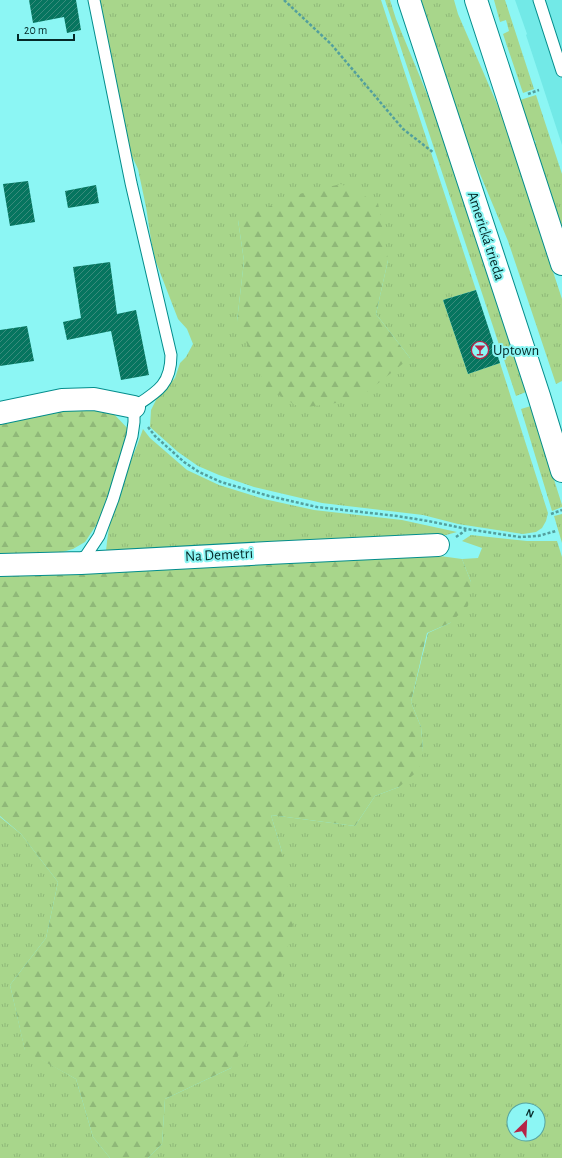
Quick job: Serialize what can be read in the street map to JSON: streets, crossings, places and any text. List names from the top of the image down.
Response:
{
  "streets": {
    "street": ["Americká trieda", "Na Demetri"]
  },
  "places": {
    "bar": ["Uptown"]
  },
  "scale_bar": "20 m",
  "north": "top right"
}
